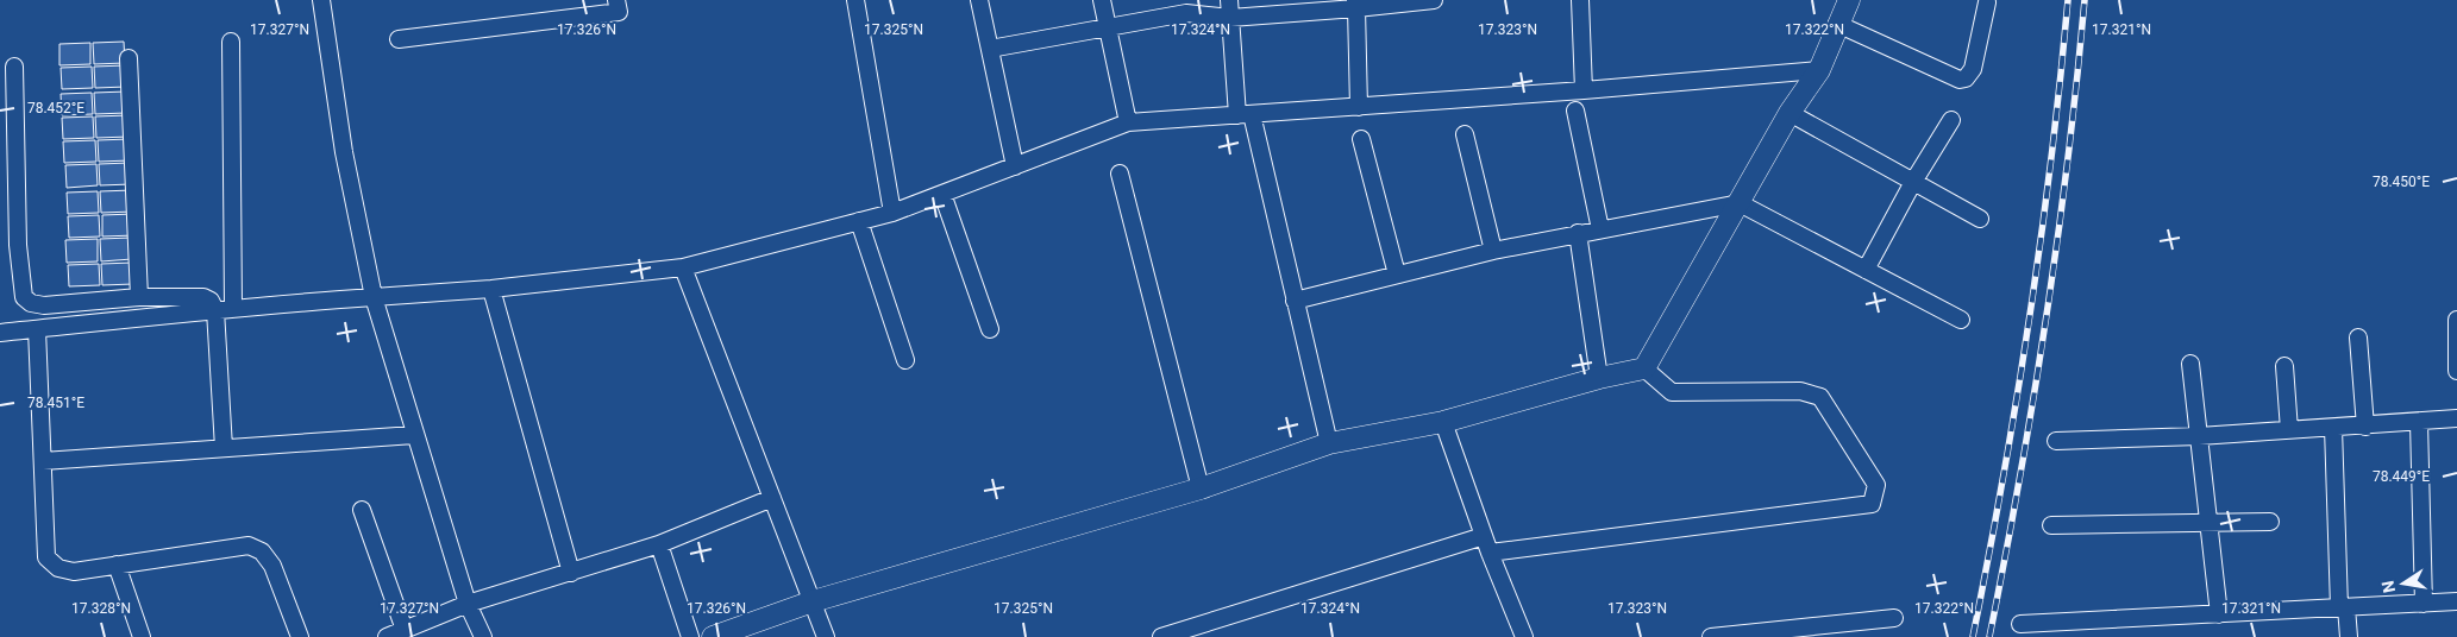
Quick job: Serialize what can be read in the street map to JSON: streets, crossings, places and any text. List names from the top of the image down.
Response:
{
  "north": "left",
  "coordinates": [
    "17.327°N",
    "17.326°N",
    "17.325°N",
    "17.324°N",
    "17.323°N",
    "17.322°N",
    "17.321°N",
    "78.452°E",
    "78.450°E",
    "78.451°E",
    "78.449°E",
    "17.328°N"
  ]
}
